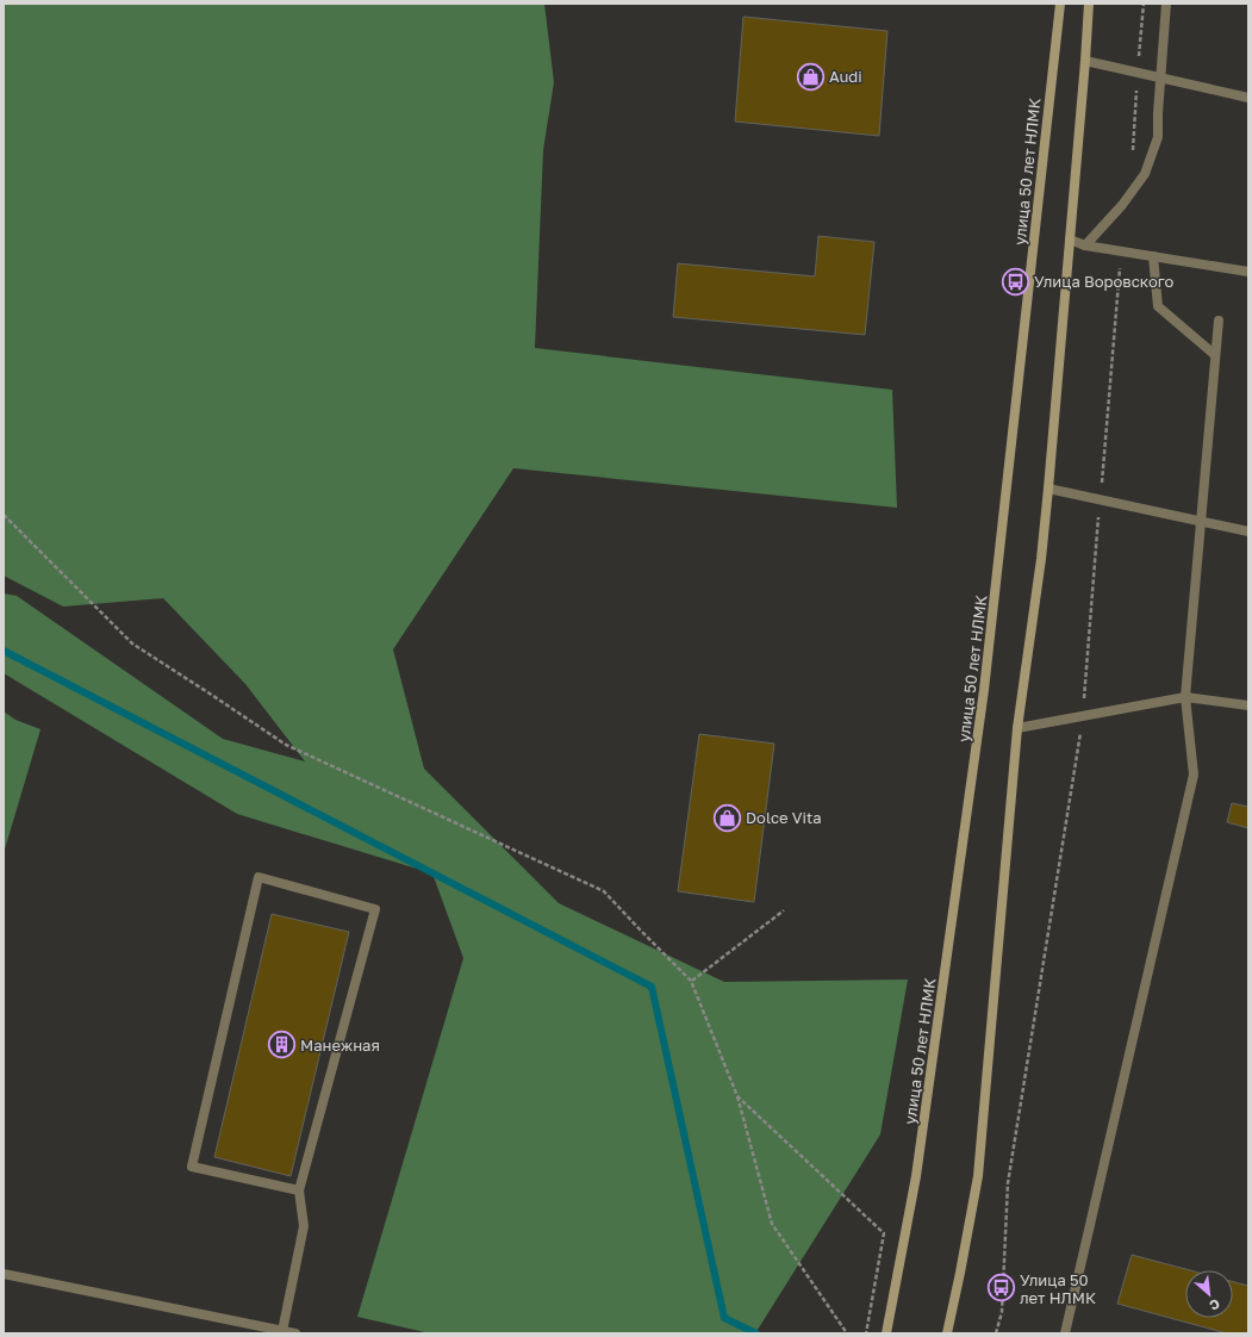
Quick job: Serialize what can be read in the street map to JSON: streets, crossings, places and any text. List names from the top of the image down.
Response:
{
  "streets": {
    "main road": ["улица 50 лет НЛМК"]
  },
  "places": {
    "shop": ["Audi", "Dolce Vita"],
    "bus stop": ["Улица Воровского", "Улица 50 лет НЛМК"],
    "building": ["Манежная"]
  },
  "north": "bottom right"
}
